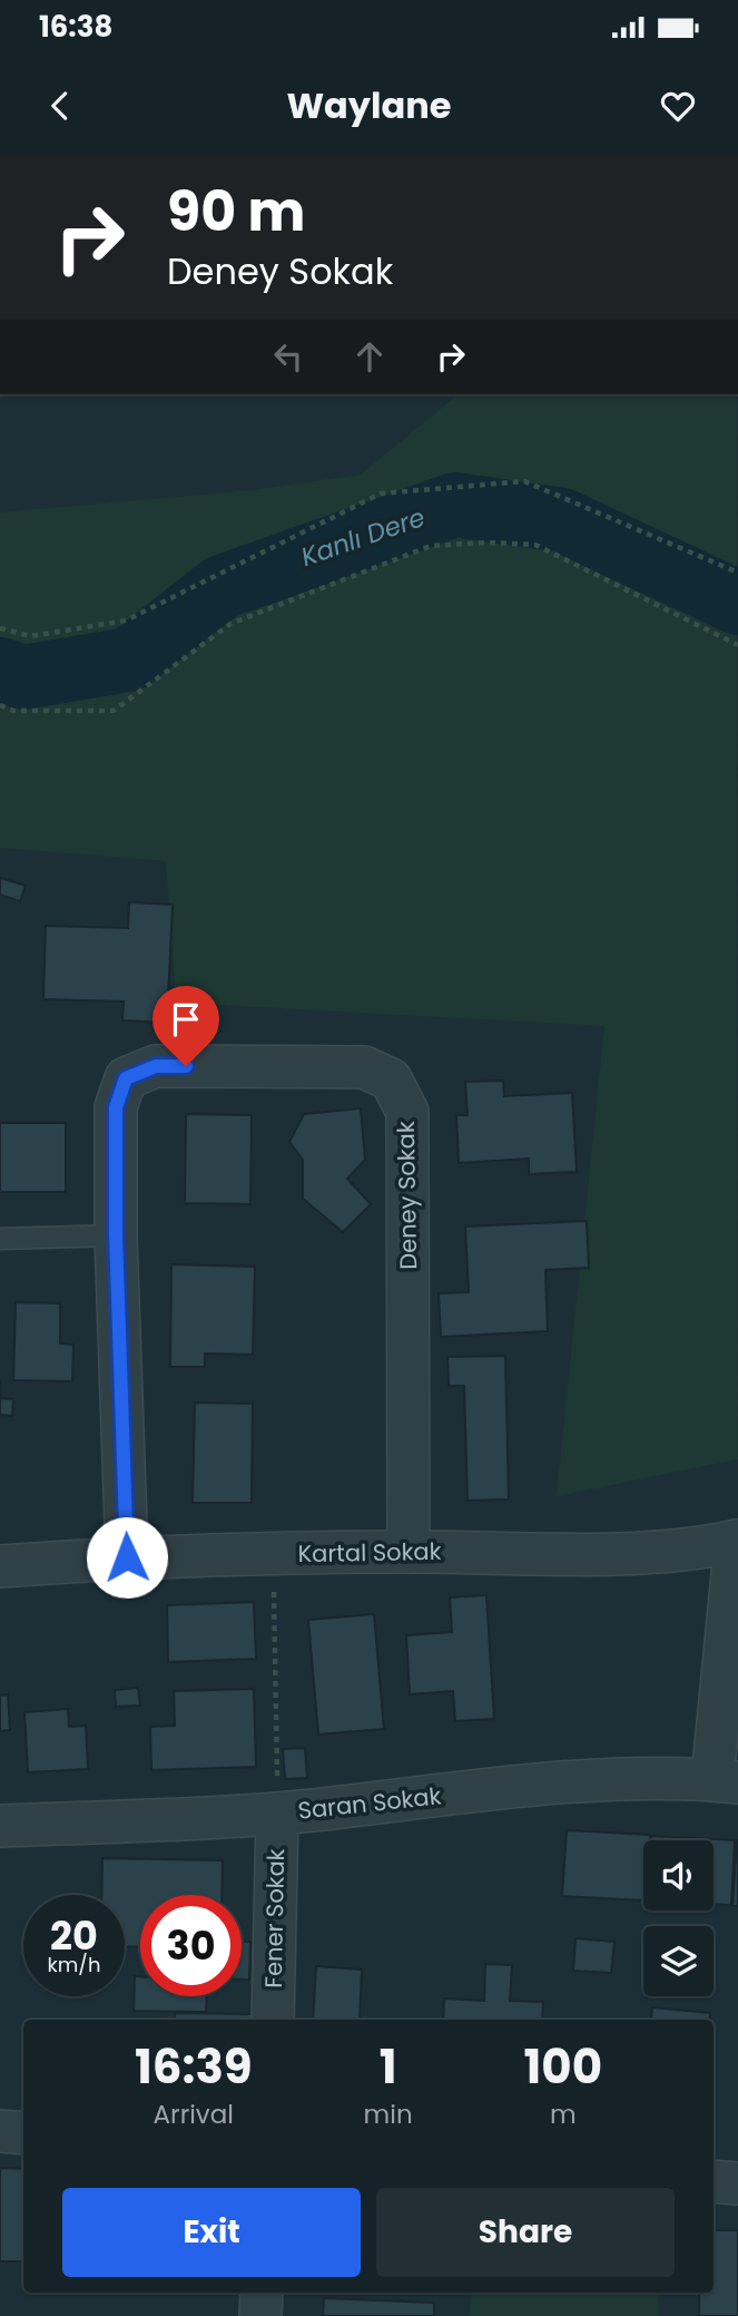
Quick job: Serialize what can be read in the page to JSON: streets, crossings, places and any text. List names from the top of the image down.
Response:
{
  "streets": {
    "street": [
      "Deney Sokak",
      "Kartal Sokak",
      "Saran Sokak",
      "Fener Sokak"
    ]
  },
  "crossings": [
    ["Deney Sokak", "Kartal Sokak"],
    ["Saran Sokak", "Fener Sokak"]
  ],
  "water": ["Kanlı Dere"],
  "page": {
    "status": "16:38",
    "header": "Waylane",
    "turn": ["90 m", "Deney Sokak"],
    "speed": "20 km/h",
    "limit": "30",
    "eta": [
      "16:39",
      "Arrival",
      "1",
      "min",
      "100",
      "m"
    ],
    "buttons": ["Exit", "Share"]
  }
}
